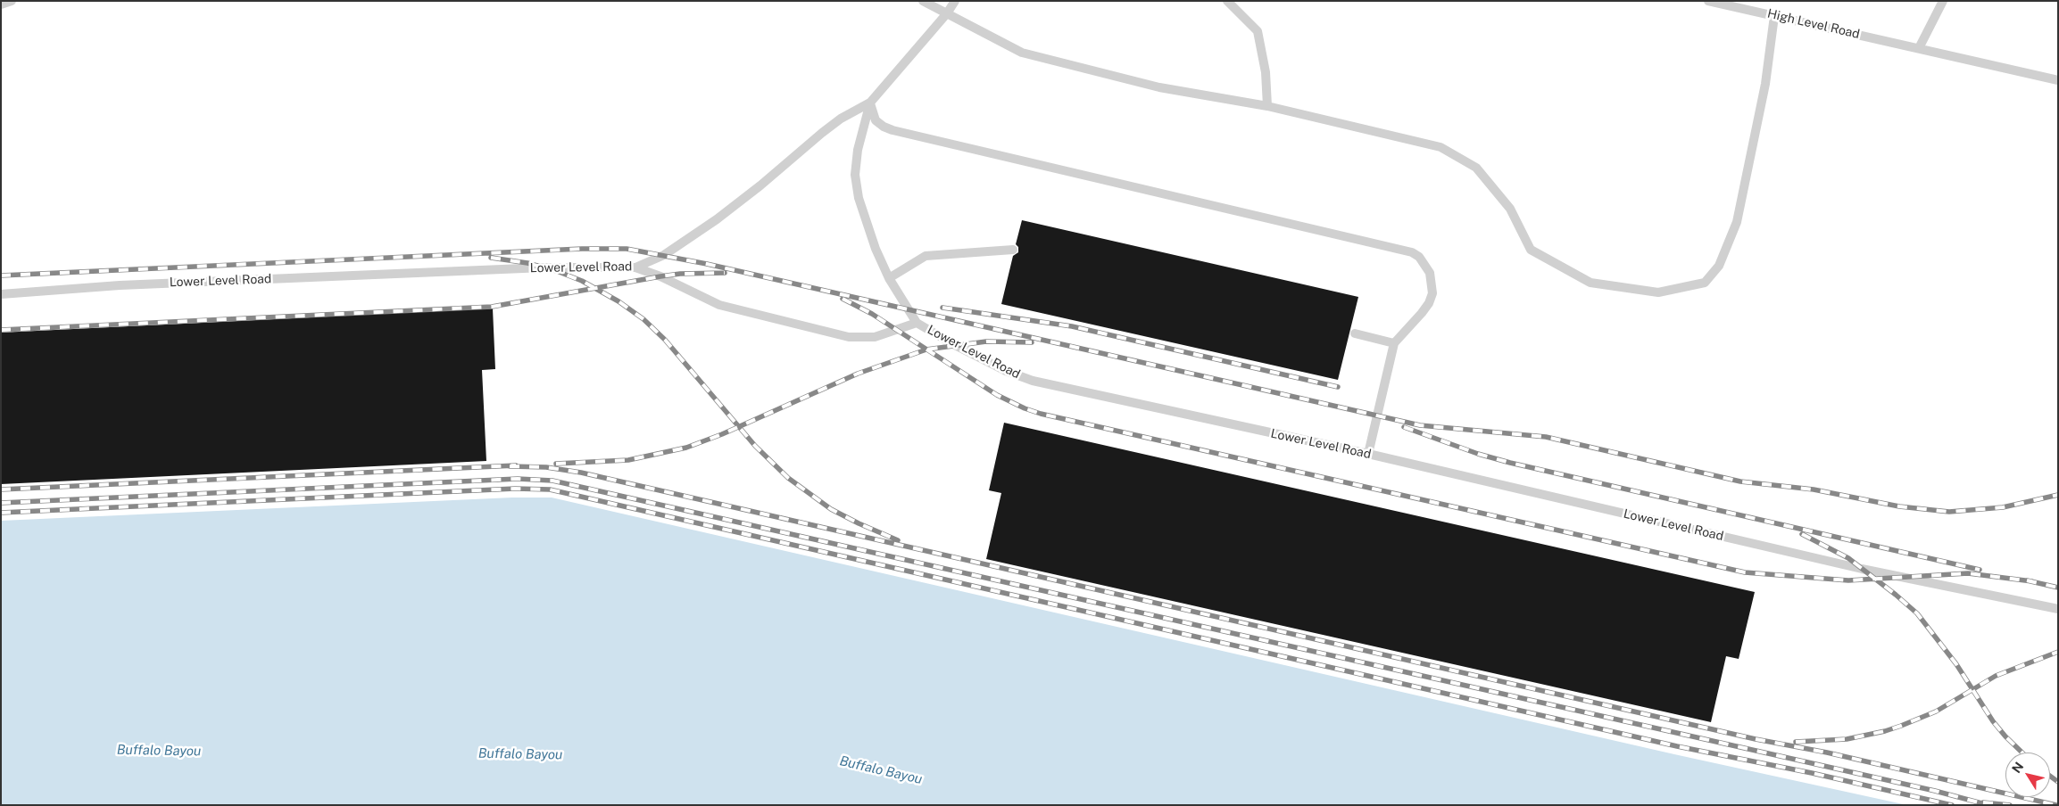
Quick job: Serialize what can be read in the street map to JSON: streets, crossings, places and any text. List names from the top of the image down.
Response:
{
  "streets": {
    "lane": ["High Level Road", "Lower Level Road"]
  },
  "water": ["Buffalo Bayou"],
  "north": "top left"
}
